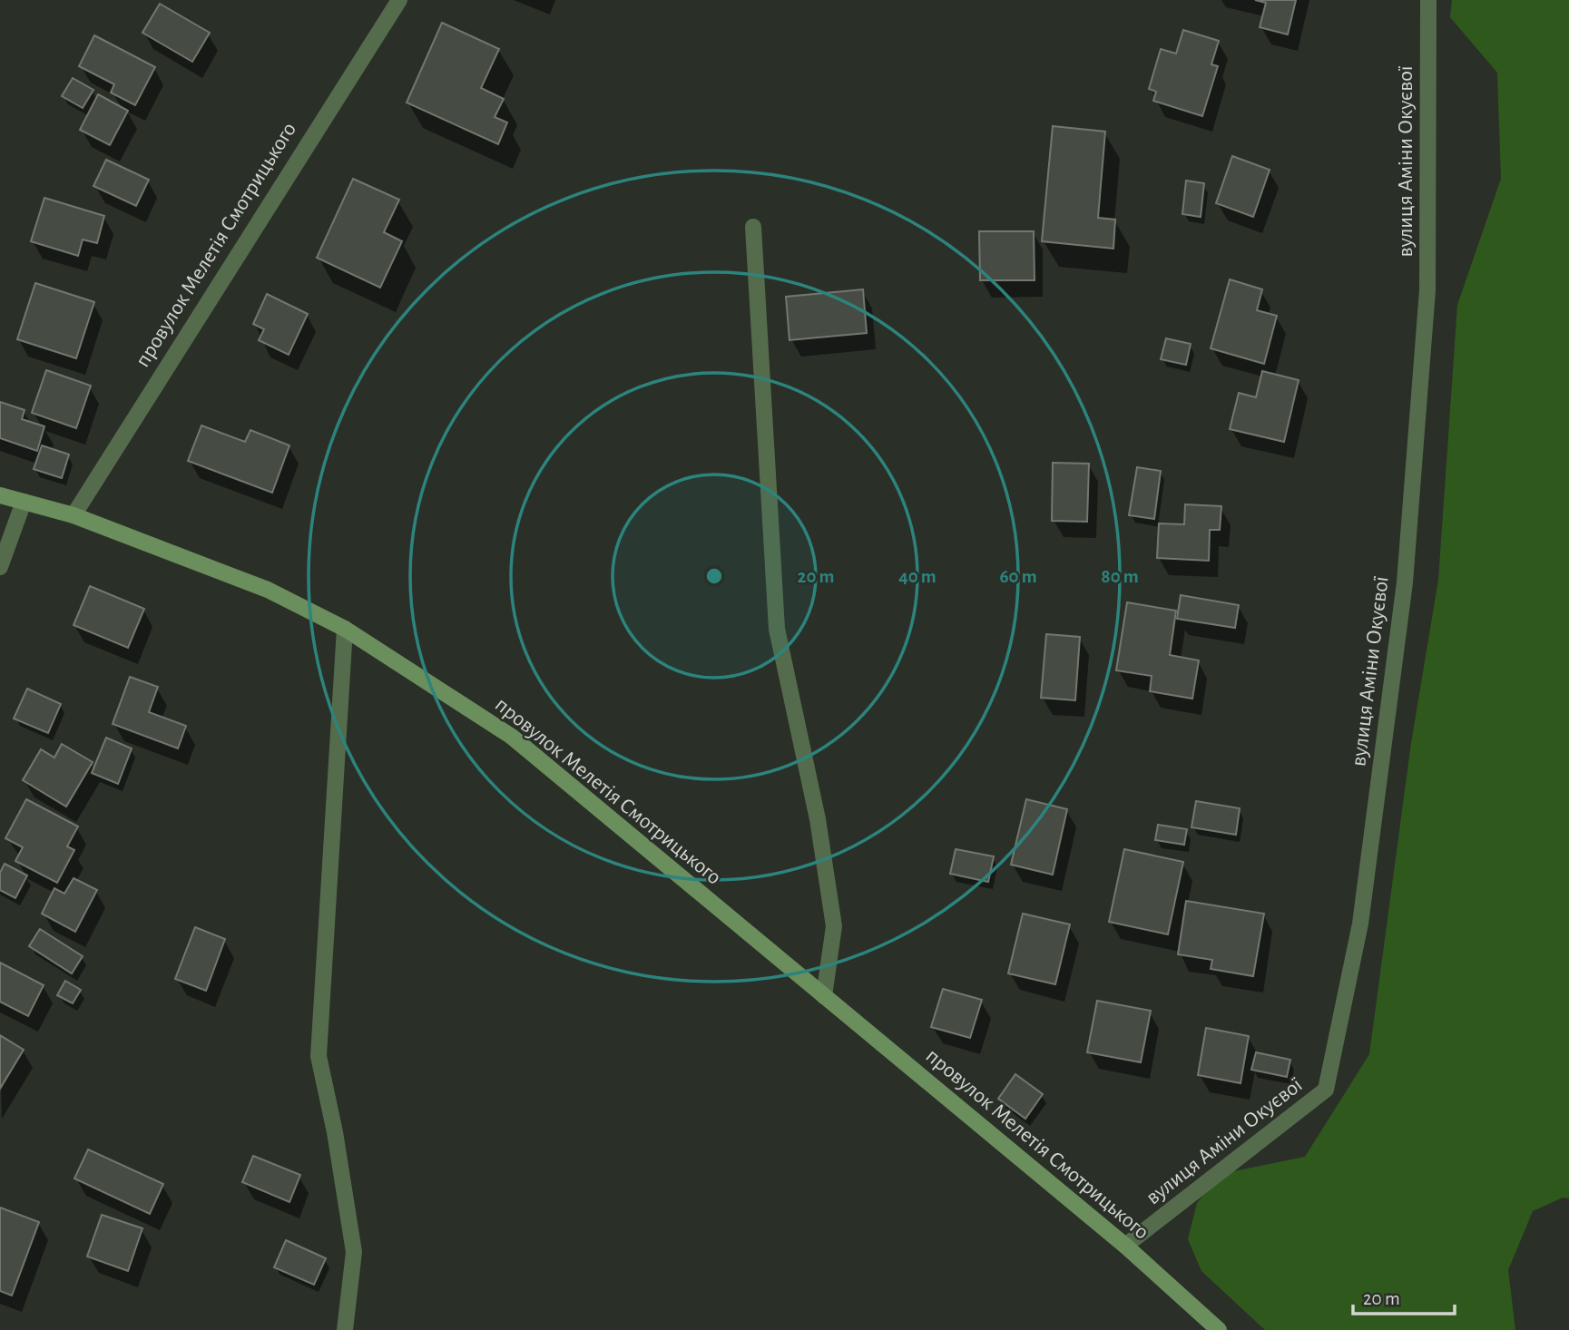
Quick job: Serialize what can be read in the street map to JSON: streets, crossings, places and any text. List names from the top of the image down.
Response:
{
  "streets": {
    "street": ["вулиця Аміни Окуєвої", "провулок Мелетія Смотрицького"]
  },
  "crossings": [
    ["вулиця Аміни Окуєвої", "провулок Мелетія Смотрицького"]
  ],
  "scale_bar": "20 m",
  "rings": [
    "20 m",
    "40 m",
    "60 m",
    "80 m"
  ]
}
